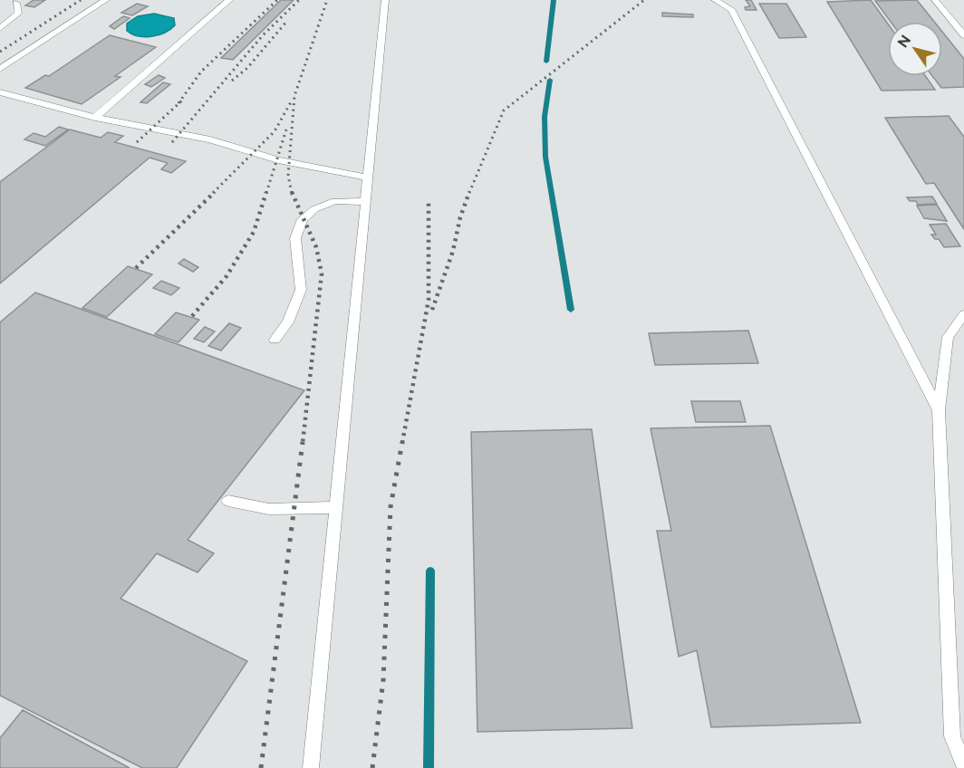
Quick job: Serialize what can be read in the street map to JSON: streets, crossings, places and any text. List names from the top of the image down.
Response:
{
  "north": "top left"
}
